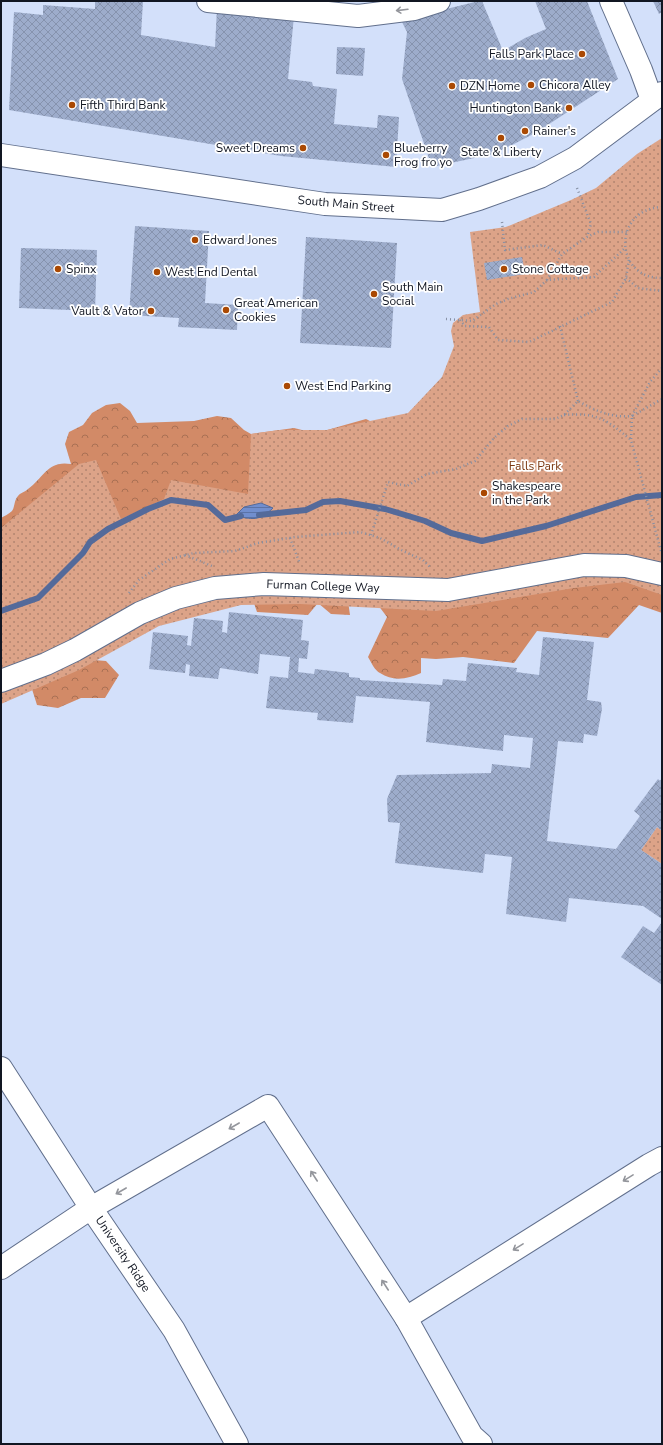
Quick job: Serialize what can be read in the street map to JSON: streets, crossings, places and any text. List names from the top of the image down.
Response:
{
  "streets": {
    "street": ["South Main Street", "Furman College Way", "University Ridge"]
  },
  "parks": ["Falls Park"],
  "places": [
    "Falls Park Place",
    "Chicora Alley",
    "DZN Home",
    "Fifth Third Bank",
    "Huntington Bank",
    "Rainer's",
    "State & Liberty",
    "Sweet Dreams",
    "Blueberry Frog fro yo",
    "Edward Jones",
    "Spinx",
    "Stone Cottage",
    "West End Dental",
    "South Main Social",
    "Great American Cookies",
    "Vault & Vator",
    "West End Parking",
    "Shakespeare in the Park"
  ]
}
